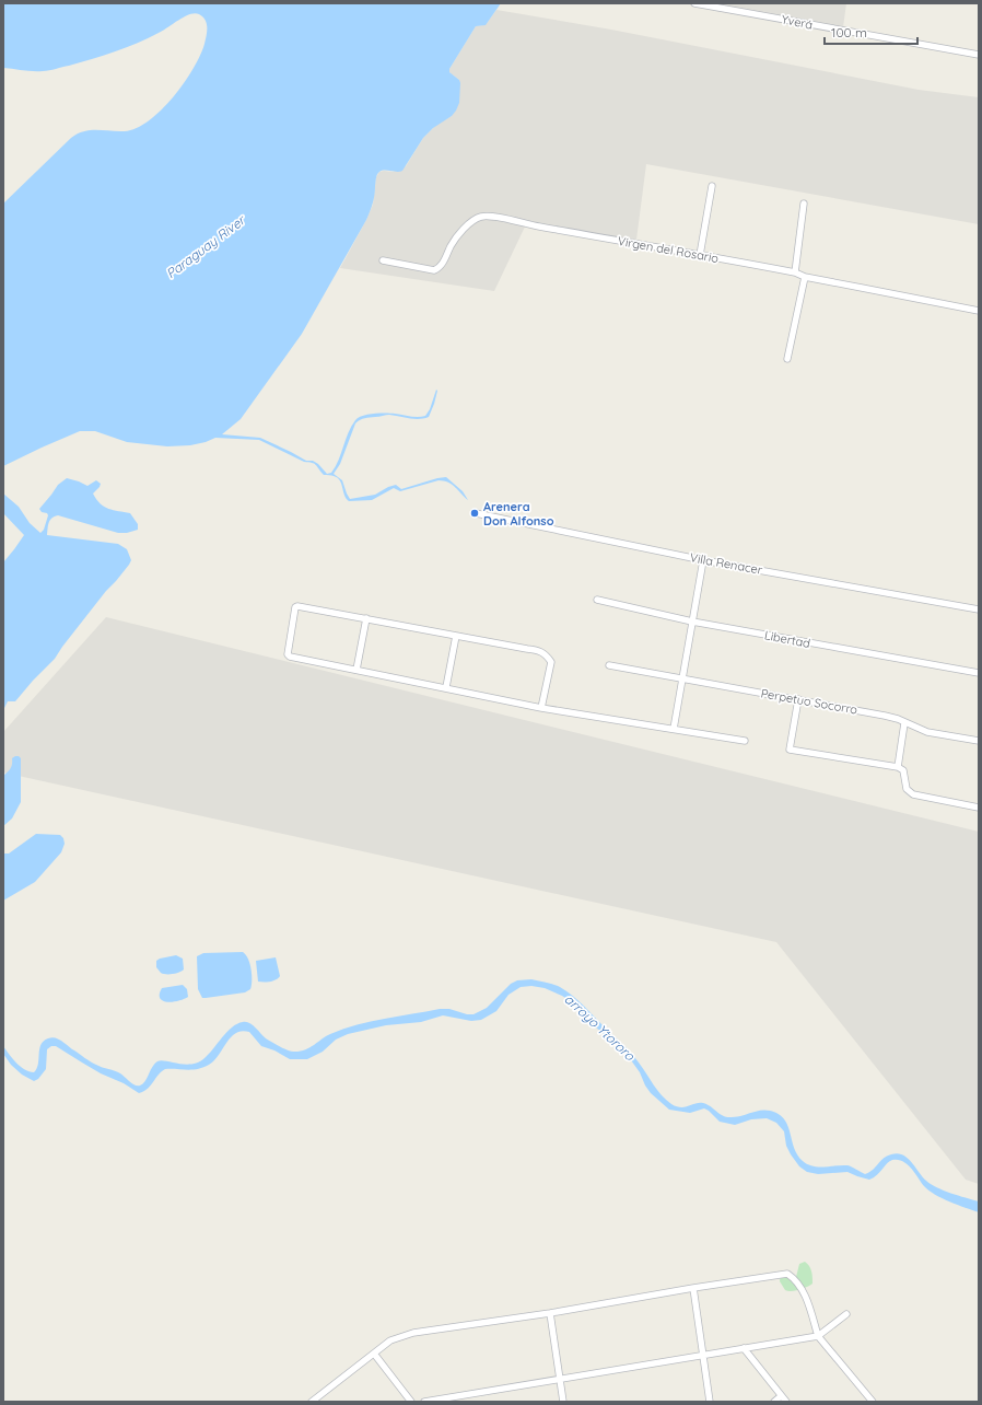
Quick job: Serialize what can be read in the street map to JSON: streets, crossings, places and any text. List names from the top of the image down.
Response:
{
  "streets": {
    "street": [
      "Yverá",
      "Virgen del Rosario",
      "Villa Renacer",
      "Libertad",
      "Perpetuo Socorro"
    ]
  },
  "water": ["Paraguay River", "arroyo Ytororo"],
  "places": ["Arenera Don Alfonso"],
  "scale_bar": "100 m"
}
